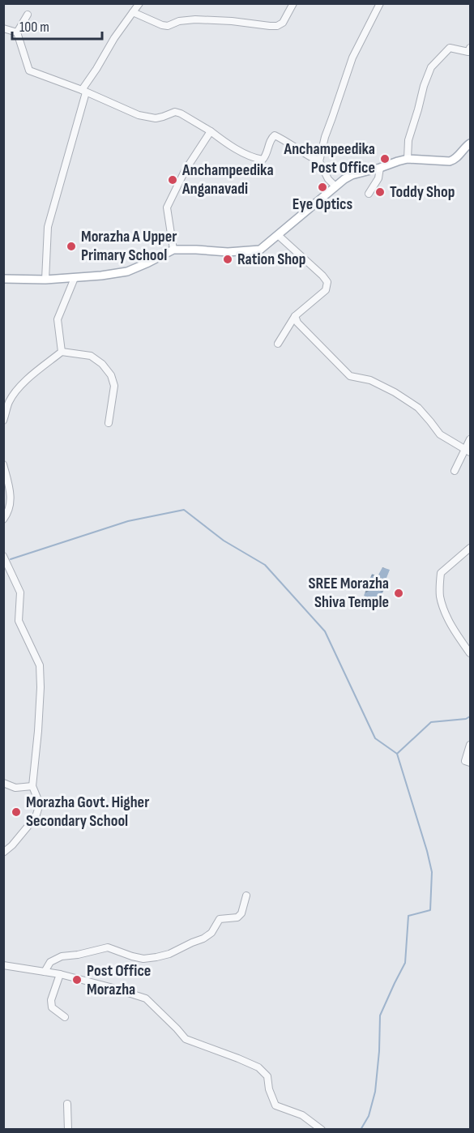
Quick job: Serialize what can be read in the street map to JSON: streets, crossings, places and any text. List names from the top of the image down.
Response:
{
  "places": [
    "Anchampeedika Post Office",
    "Anchampeedika Anganavadi",
    "Eye Optics",
    "Toddy Shop",
    "Morazha A Upper Primary School",
    "Ration Shop",
    "SREE Morazha Shiva Temple",
    "Morazha Govt. Higher Secondary School",
    "Post Office Morazha"
  ],
  "scale_bar": "100 m"
}
